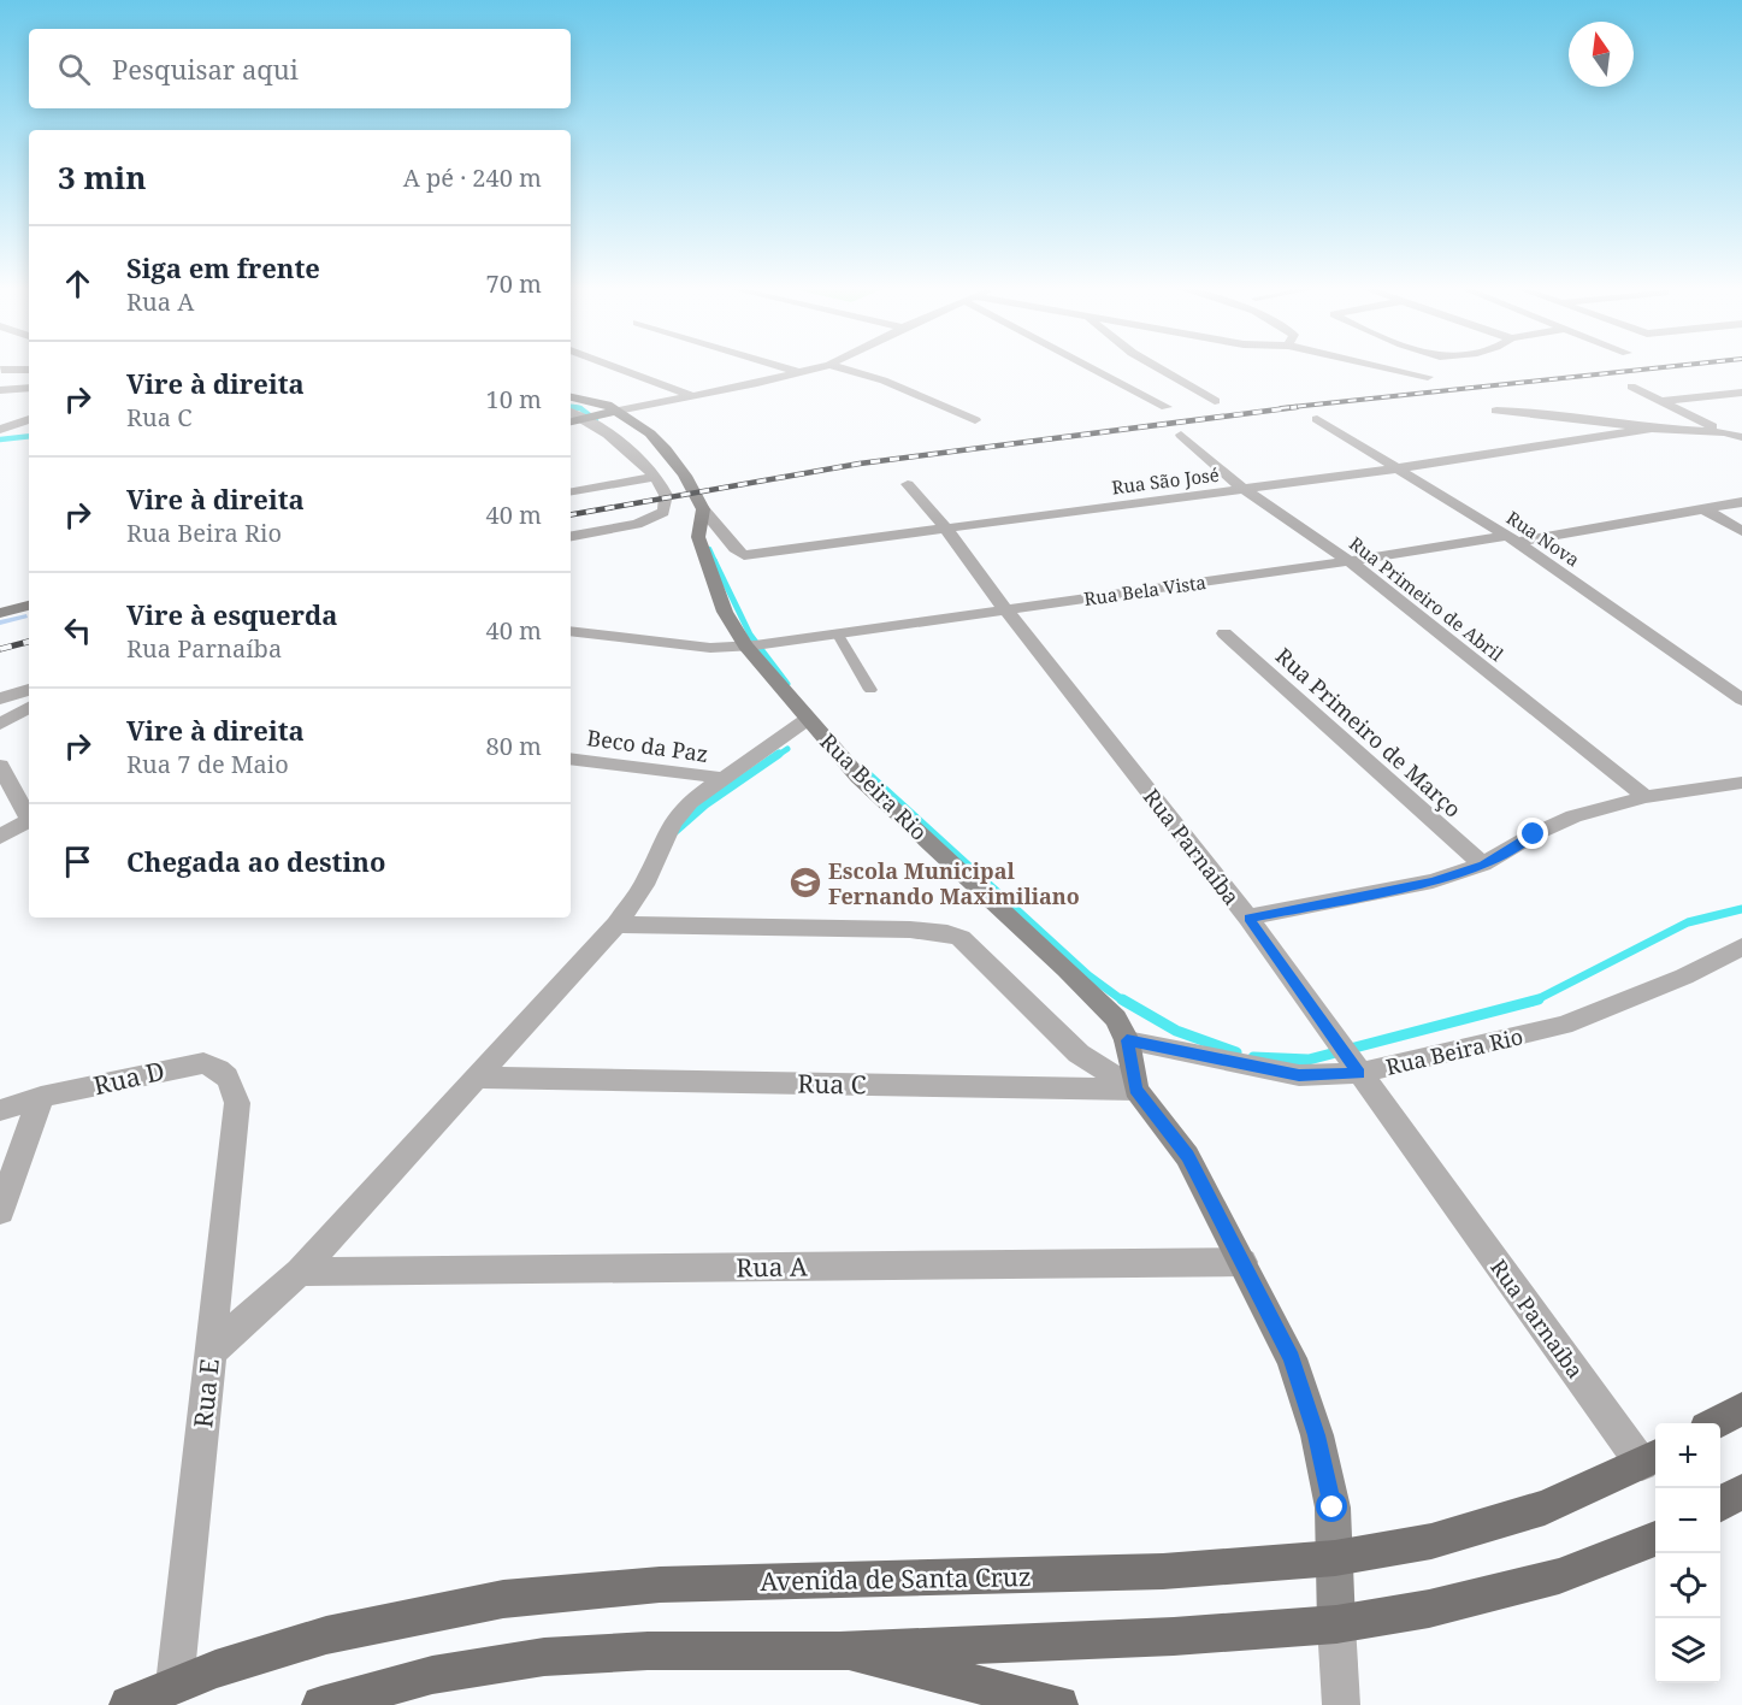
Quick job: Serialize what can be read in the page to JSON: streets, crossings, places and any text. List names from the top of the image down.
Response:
{
  "streets": {
    "main road": ["Avenida de Santa Cruz"],
    "street": [
      "Rua São José",
      "Rua Nova",
      "Rua Bela Vista",
      "Rua Primeiro de Abril",
      "Rua Primeiro de Março",
      "Beco da Paz",
      "Rua Beira Rio",
      "Rua Parnaíba",
      "Rua D",
      "Rua C",
      "Rua A",
      "Rua E"
    ]
  },
  "crossings": [
    ["Rua São José", "Rua Nova"],
    ["Rua São José", "Rua Primeiro de Abril"],
    ["Rua São José", "Rua Beira Rio"],
    ["Rua São José", "Rua Parnaíba"],
    ["Rua Nova", "Rua Bela Vista"],
    ["Rua Bela Vista", "Rua Primeiro de Abril"],
    ["Rua Bela Vista", "Rua Beira Rio"],
    ["Rua Bela Vista", "Rua Parnaíba"],
    ["Rua Beira Rio", "Rua Parnaíba"],
    ["Rua Parnaíba", "Avenida de Santa Cruz"],
    ["Rua D", "Rua E"],
    ["Rua E", "Avenida de Santa Cruz"]
  ],
  "places": {
    "school or university": ["Escola Municipal Fernando Maximiliano"]
  },
  "north": "top",
  "page": {
    "search": "Pesquisar aqui",
    "heading": ["3 min", "A pé · 240 m"],
    "list": [
      ["Siga em frente", "Rua A", "70 m"],
      ["Vire à direita", "Rua C", "10 m"],
      ["Vire à direita", "Rua Beira Rio", "40 m"],
      ["Vire à esquerda", "Rua Parnaíba", "40 m"],
      ["Vire à direita", "Rua 7 de Maio", "80 m"],
      "Chegada ao destino"
    ],
    "map_buttons": ["+", "−"]
  }
}
